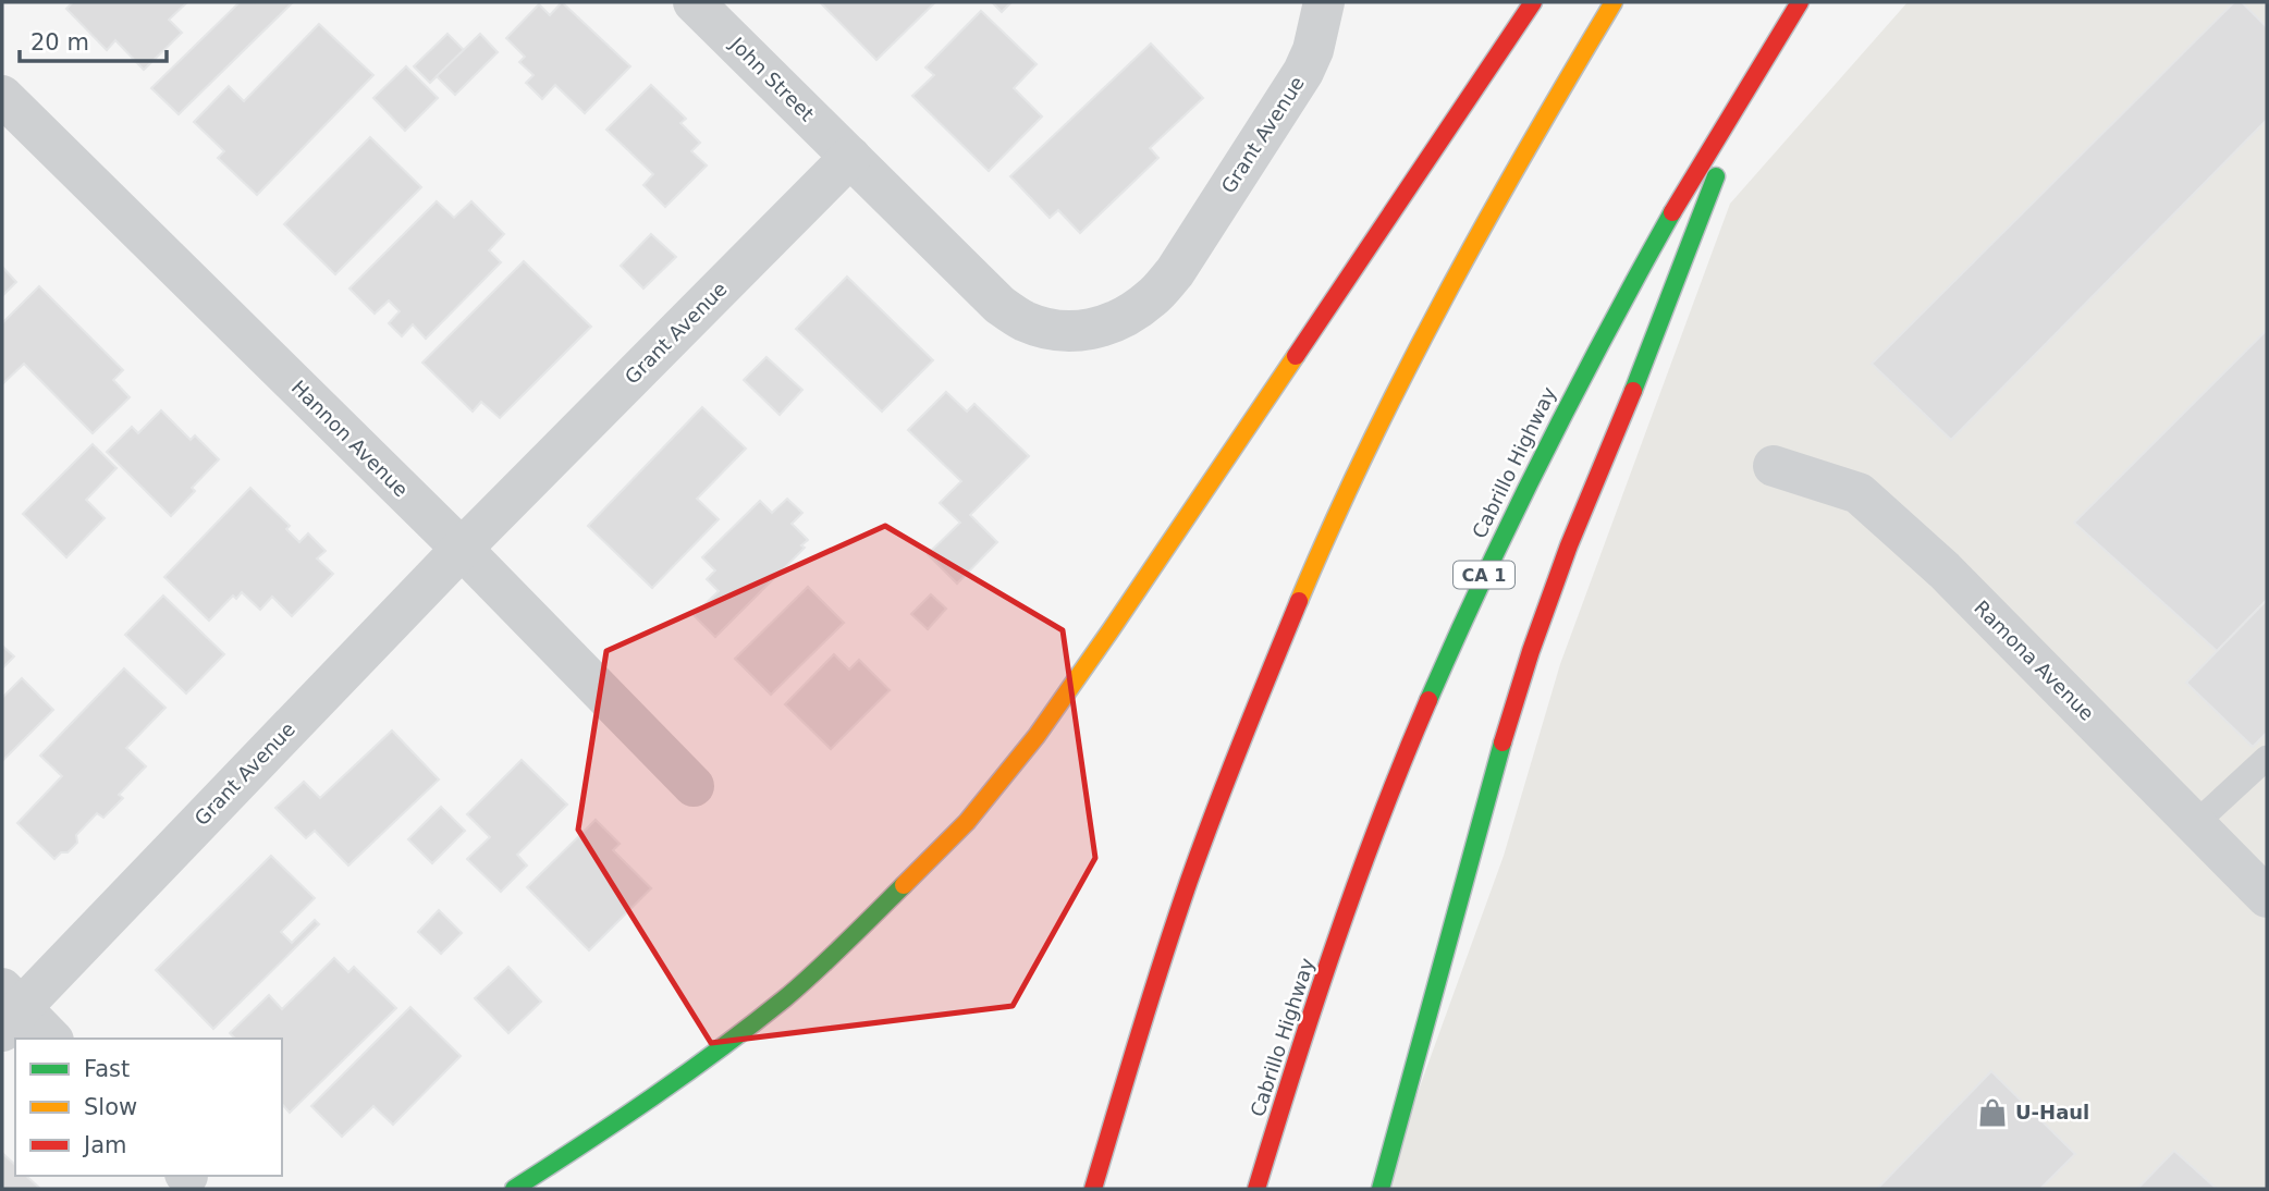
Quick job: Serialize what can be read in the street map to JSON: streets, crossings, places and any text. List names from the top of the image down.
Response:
{
  "streets": {
    "highway": ["Cabrillo Highway", "CA 1"],
    "street": [
      "John Street",
      "Grant Avenue",
      "Hannon Avenue",
      "Ramona Avenue"
    ]
  },
  "crossings": [
    ["John Street", "Grant Avenue"],
    ["Grant Avenue", "Hannon Avenue"]
  ],
  "places": {
    "shop": ["U-Haul"]
  },
  "legend": ["Fast", "Slow", "Jam"],
  "scale_bar": "20 m"
}
